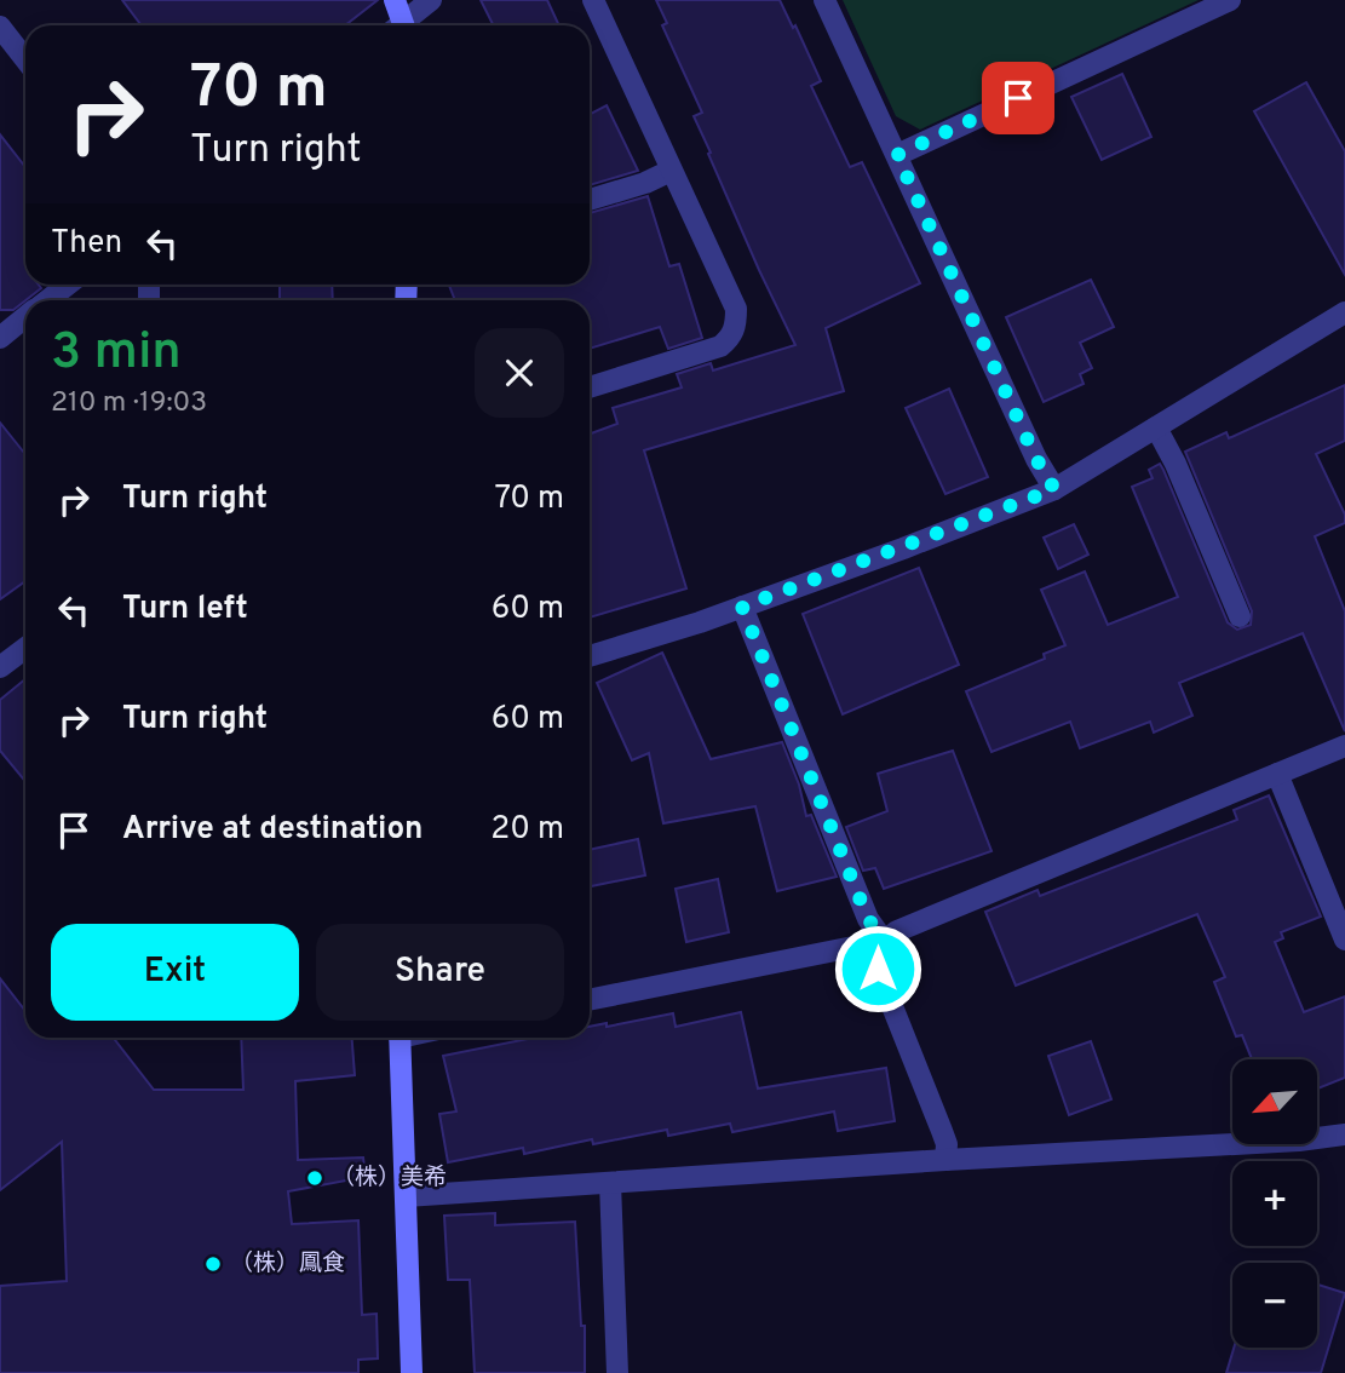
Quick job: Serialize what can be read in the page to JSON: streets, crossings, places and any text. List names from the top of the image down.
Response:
{
  "places": ["（株）美希", "（株）鳳食"],
  "north": "bottom left",
  "page": {
    "turn": ["70 m", "Turn right"],
    "then": "Then",
    "heading": ["3 min", "210 m · 19:03"],
    "list": [
      {
        "name": "Turn right",
        "value": "70 m"
      },
      {
        "name": "Turn left",
        "value": "60 m"
      },
      {
        "name": "Turn right",
        "value": "60 m"
      },
      {
        "name": "Arrive at destination",
        "value": "20 m"
      }
    ],
    "buttons": ["Exit", "Share"],
    "map_buttons": ["+", "−"]
  }
}
